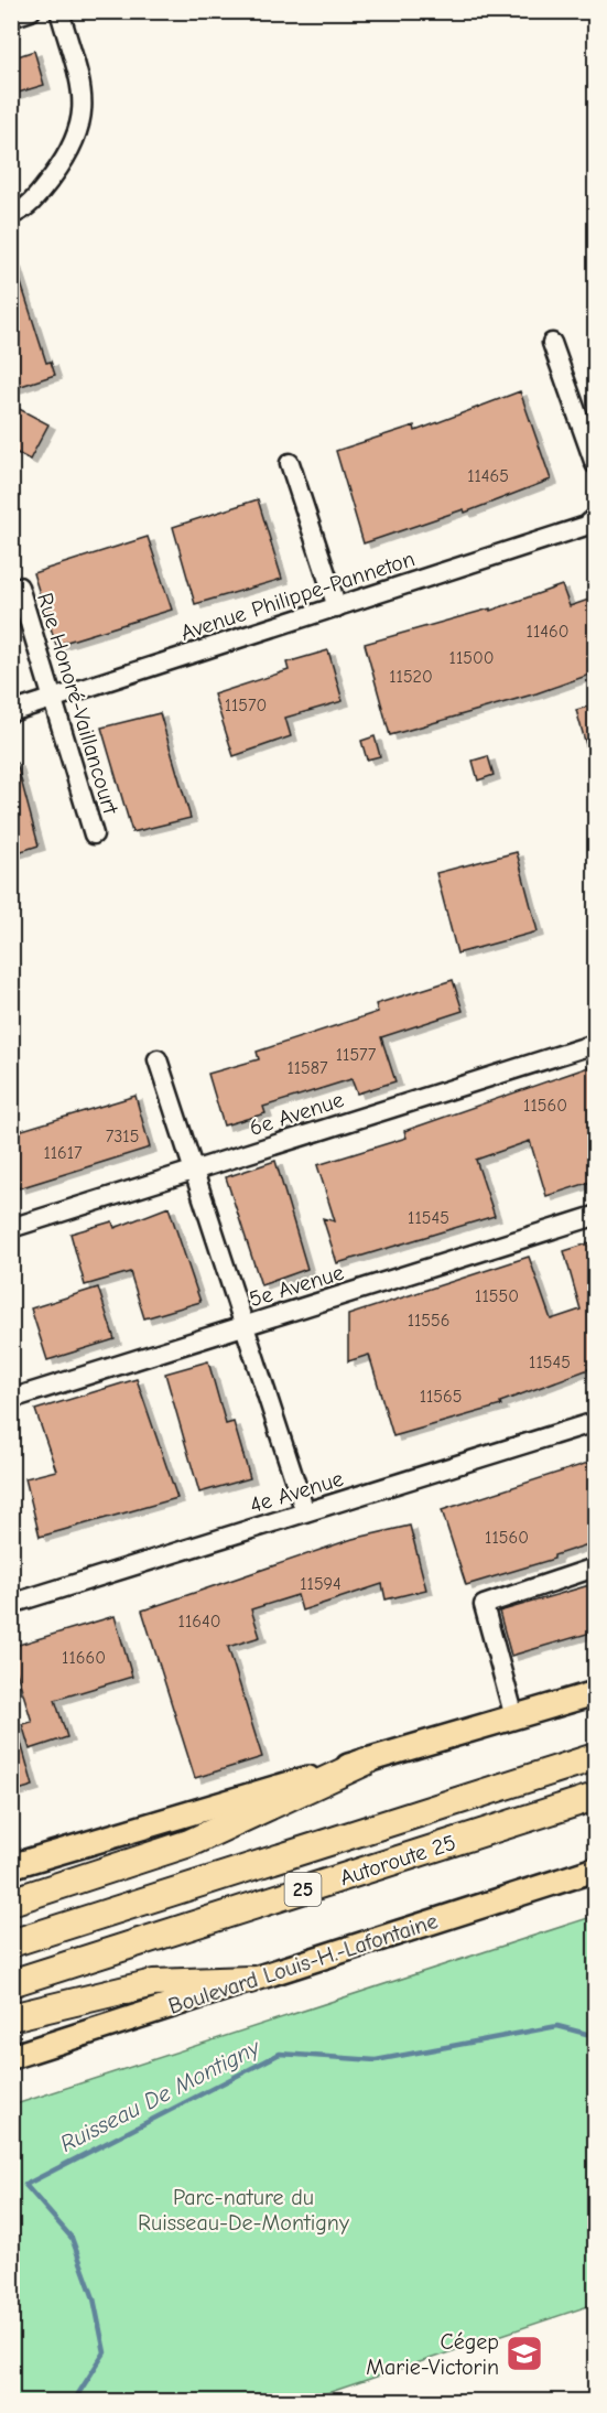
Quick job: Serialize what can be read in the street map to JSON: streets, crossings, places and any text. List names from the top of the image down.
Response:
{
  "streets": {
    "highway": ["Autoroute 25", "25"],
    "main road": ["Boulevard Louis-H.-Lafontaine"],
    "street": [
      "Avenue Philippe-Panneton",
      "Rue Honoré-Vaillancourt",
      "6e Avenue",
      "5e Avenue",
      "4e Avenue"
    ]
  },
  "crossings": [
    ["Avenue Philippe-Panneton", "Rue Honoré-Vaillancourt"]
  ],
  "water": ["Ruisseau De Montigny"],
  "parks": ["Parc-nature du Ruisseau-De-Montigny"],
  "places": {
    "school or university": ["Cégep Marie-Victorin"]
  },
  "house_numbers": [
    "11465",
    "11460",
    "11500",
    "11520",
    "11570",
    "11577",
    "11587",
    "11560",
    "7315",
    "11617",
    "11545",
    "11550",
    "11556",
    "11545",
    "11565",
    "11560",
    "11594",
    "11640",
    "11660"
  ]
}
